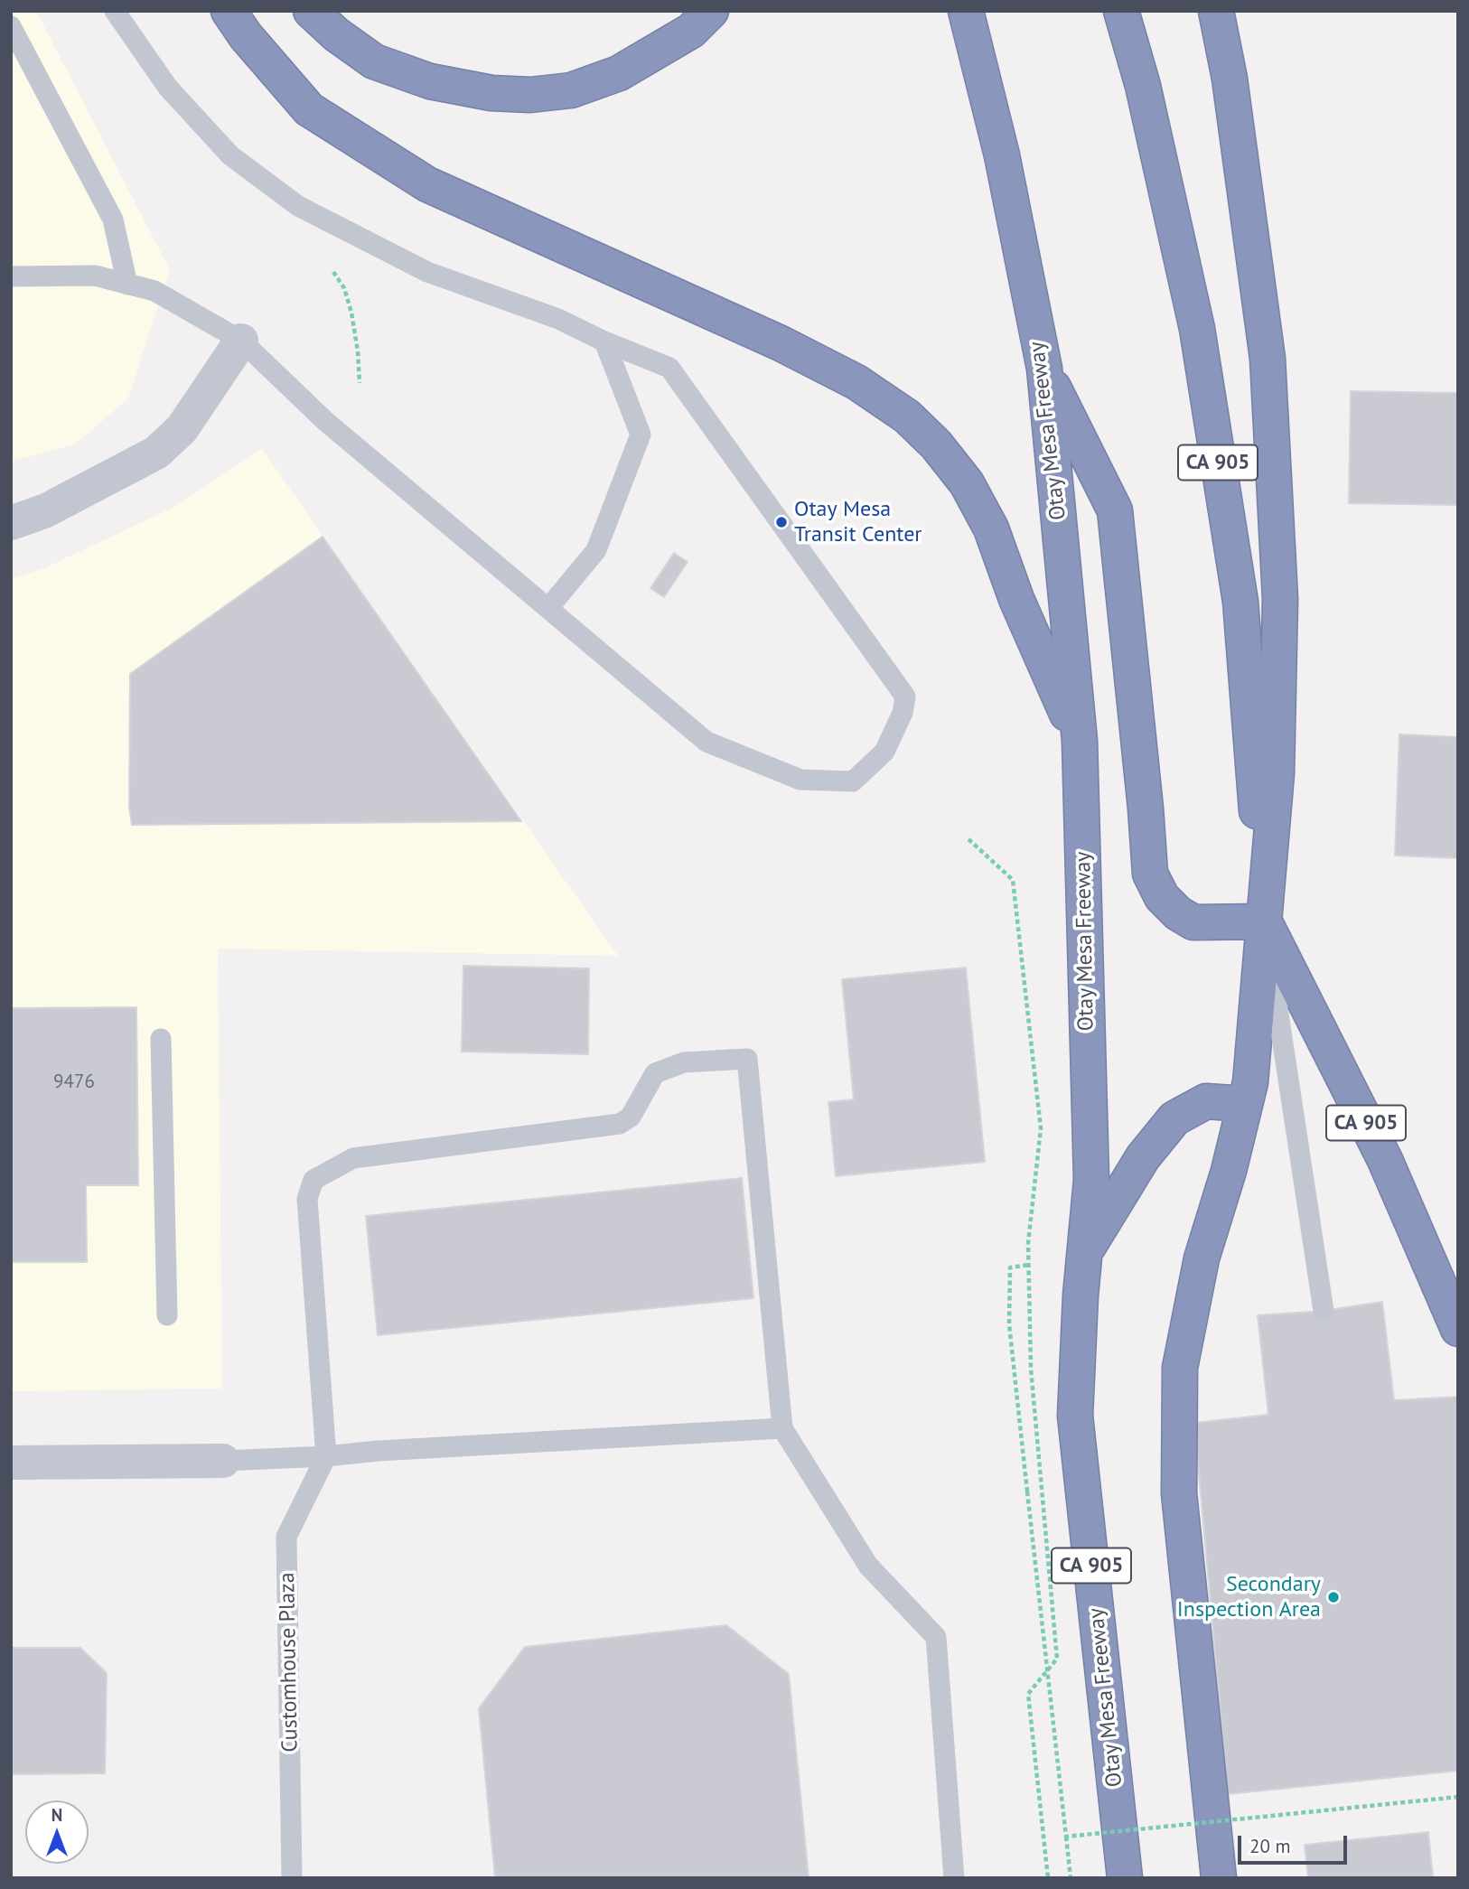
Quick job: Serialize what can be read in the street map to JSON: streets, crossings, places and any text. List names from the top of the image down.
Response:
{
  "streets": {
    "highway": ["Otay Mesa Freeway", "CA 905"],
    "lane": ["Customhouse Plaza"]
  },
  "places": ["Otay Mesa Transit Center", "Secondary Inspection Area"],
  "house_numbers": ["9476"],
  "scale_bar": "20 m",
  "north": "top"
}
